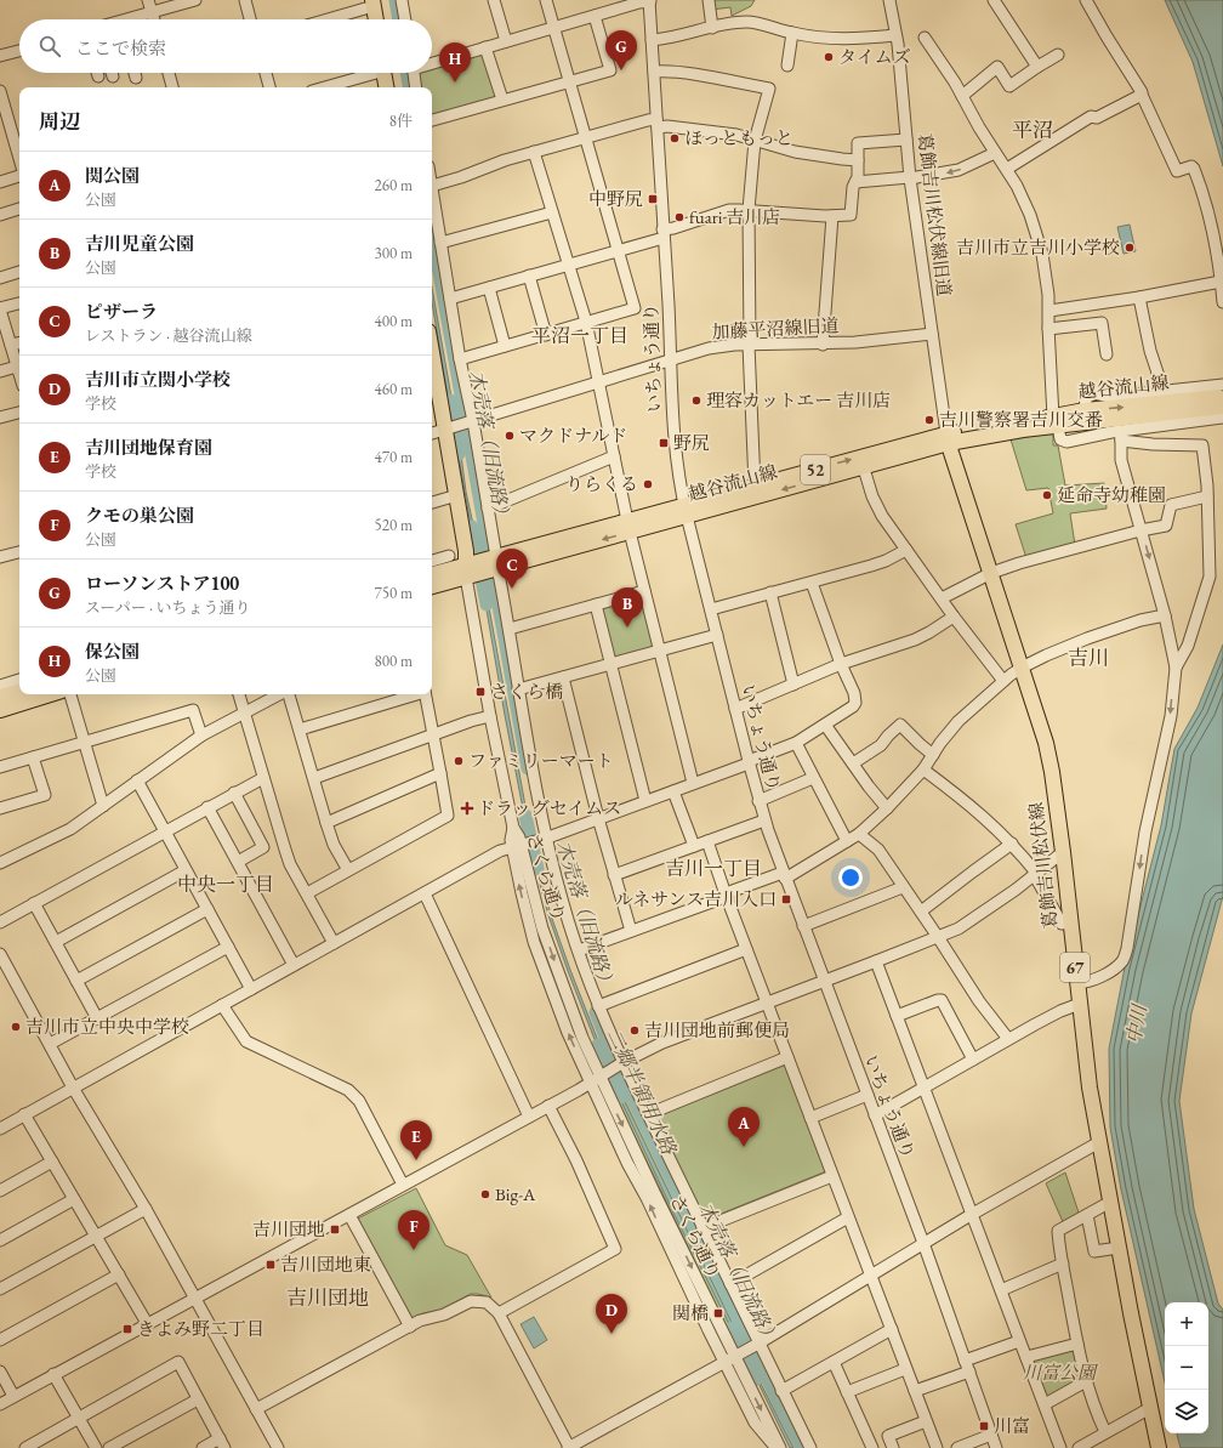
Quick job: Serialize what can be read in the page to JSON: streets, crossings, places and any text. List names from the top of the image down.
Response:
{
  "streets": {
    "main road": [
      "越谷流山線",
      "52",
      "葛飾吉川松伏線",
      "67"
    ],
    "street": [
      "葛飾吉川松伏線旧道",
      "加藤平沼線旧道",
      "いちょう通り",
      "さくら通り"
    ]
  },
  "crossings": [
    ["葛飾吉川松伏線旧道", "加藤平沼線旧道"],
    ["葛飾吉川松伏線旧道", "越谷流山線"],
    ["葛飾吉川松伏線旧道", "葛飾吉川松伏線"],
    ["加藤平沼線旧道", "いちょう通り"],
    ["いちょう通り", "越谷流山線"],
    ["越谷流山線", "葛飾吉川松伏線"],
    ["越谷流山線", "さくら通り"]
  ],
  "districts": [
    "平沼",
    "平沼一丁目",
    "吉川",
    "吉川一丁目",
    "中央一丁目",
    "吉川団地"
  ],
  "water": ["木売落（旧流路）", "中川", "二郷半領用水路"],
  "parks": ["川富公園"],
  "places": {
    "other": [
      "タイムズ",
      "ほっともっと",
      "fuari 吉川店",
      "吉川市立吉川小学校",
      "理容カットエー 吉川店",
      "吉川警察署吉川交番",
      "マクドナルド",
      "りらくる",
      "延命寺幼稚園",
      "ファミリーマート",
      "吉川市立中央中学校",
      "吉川団地前郵便局",
      "Big-A"
    ],
    "transit": [
      "中野尻",
      "野尻",
      "さくら橋",
      "ルネサンス吉川入口",
      "吉川団地",
      "吉川団地東",
      "関橋",
      "きよみ野二丁目",
      "川富"
    ],
    "health": ["ドラッグセイムス"]
  },
  "page": {
    "search": "ここで検索",
    "pins": [
      "G",
      "H",
      "C",
      "B",
      "A",
      "E",
      "F",
      "D"
    ],
    "heading": ["周辺", "8件"],
    "list": [
      {
        "mark": "A",
        "name": "関公園",
        "note": "公園",
        "value": "260 m"
      },
      {
        "mark": "B",
        "name": "吉川児童公園",
        "note": "公園",
        "value": "300 m"
      },
      {
        "mark": "C",
        "name": "ピザーラ",
        "note": "レストラン · 越谷流山線",
        "value": "400 m"
      },
      {
        "mark": "D",
        "name": "吉川市立関小学校",
        "note": "学校",
        "value": "460 m"
      },
      {
        "mark": "E",
        "name": "吉川団地保育園",
        "note": "学校",
        "value": "470 m"
      },
      {
        "mark": "F",
        "name": "クモの巣公園",
        "note": "公園",
        "value": "520 m"
      },
      {
        "mark": "G",
        "name": "ローソンストア100",
        "note": "スーパー · いちょう通り",
        "value": "750 m"
      },
      {
        "mark": "H",
        "name": "保公園",
        "note": "公園",
        "value": "800 m"
      }
    ],
    "map_buttons": ["+", "−"]
  }
}
